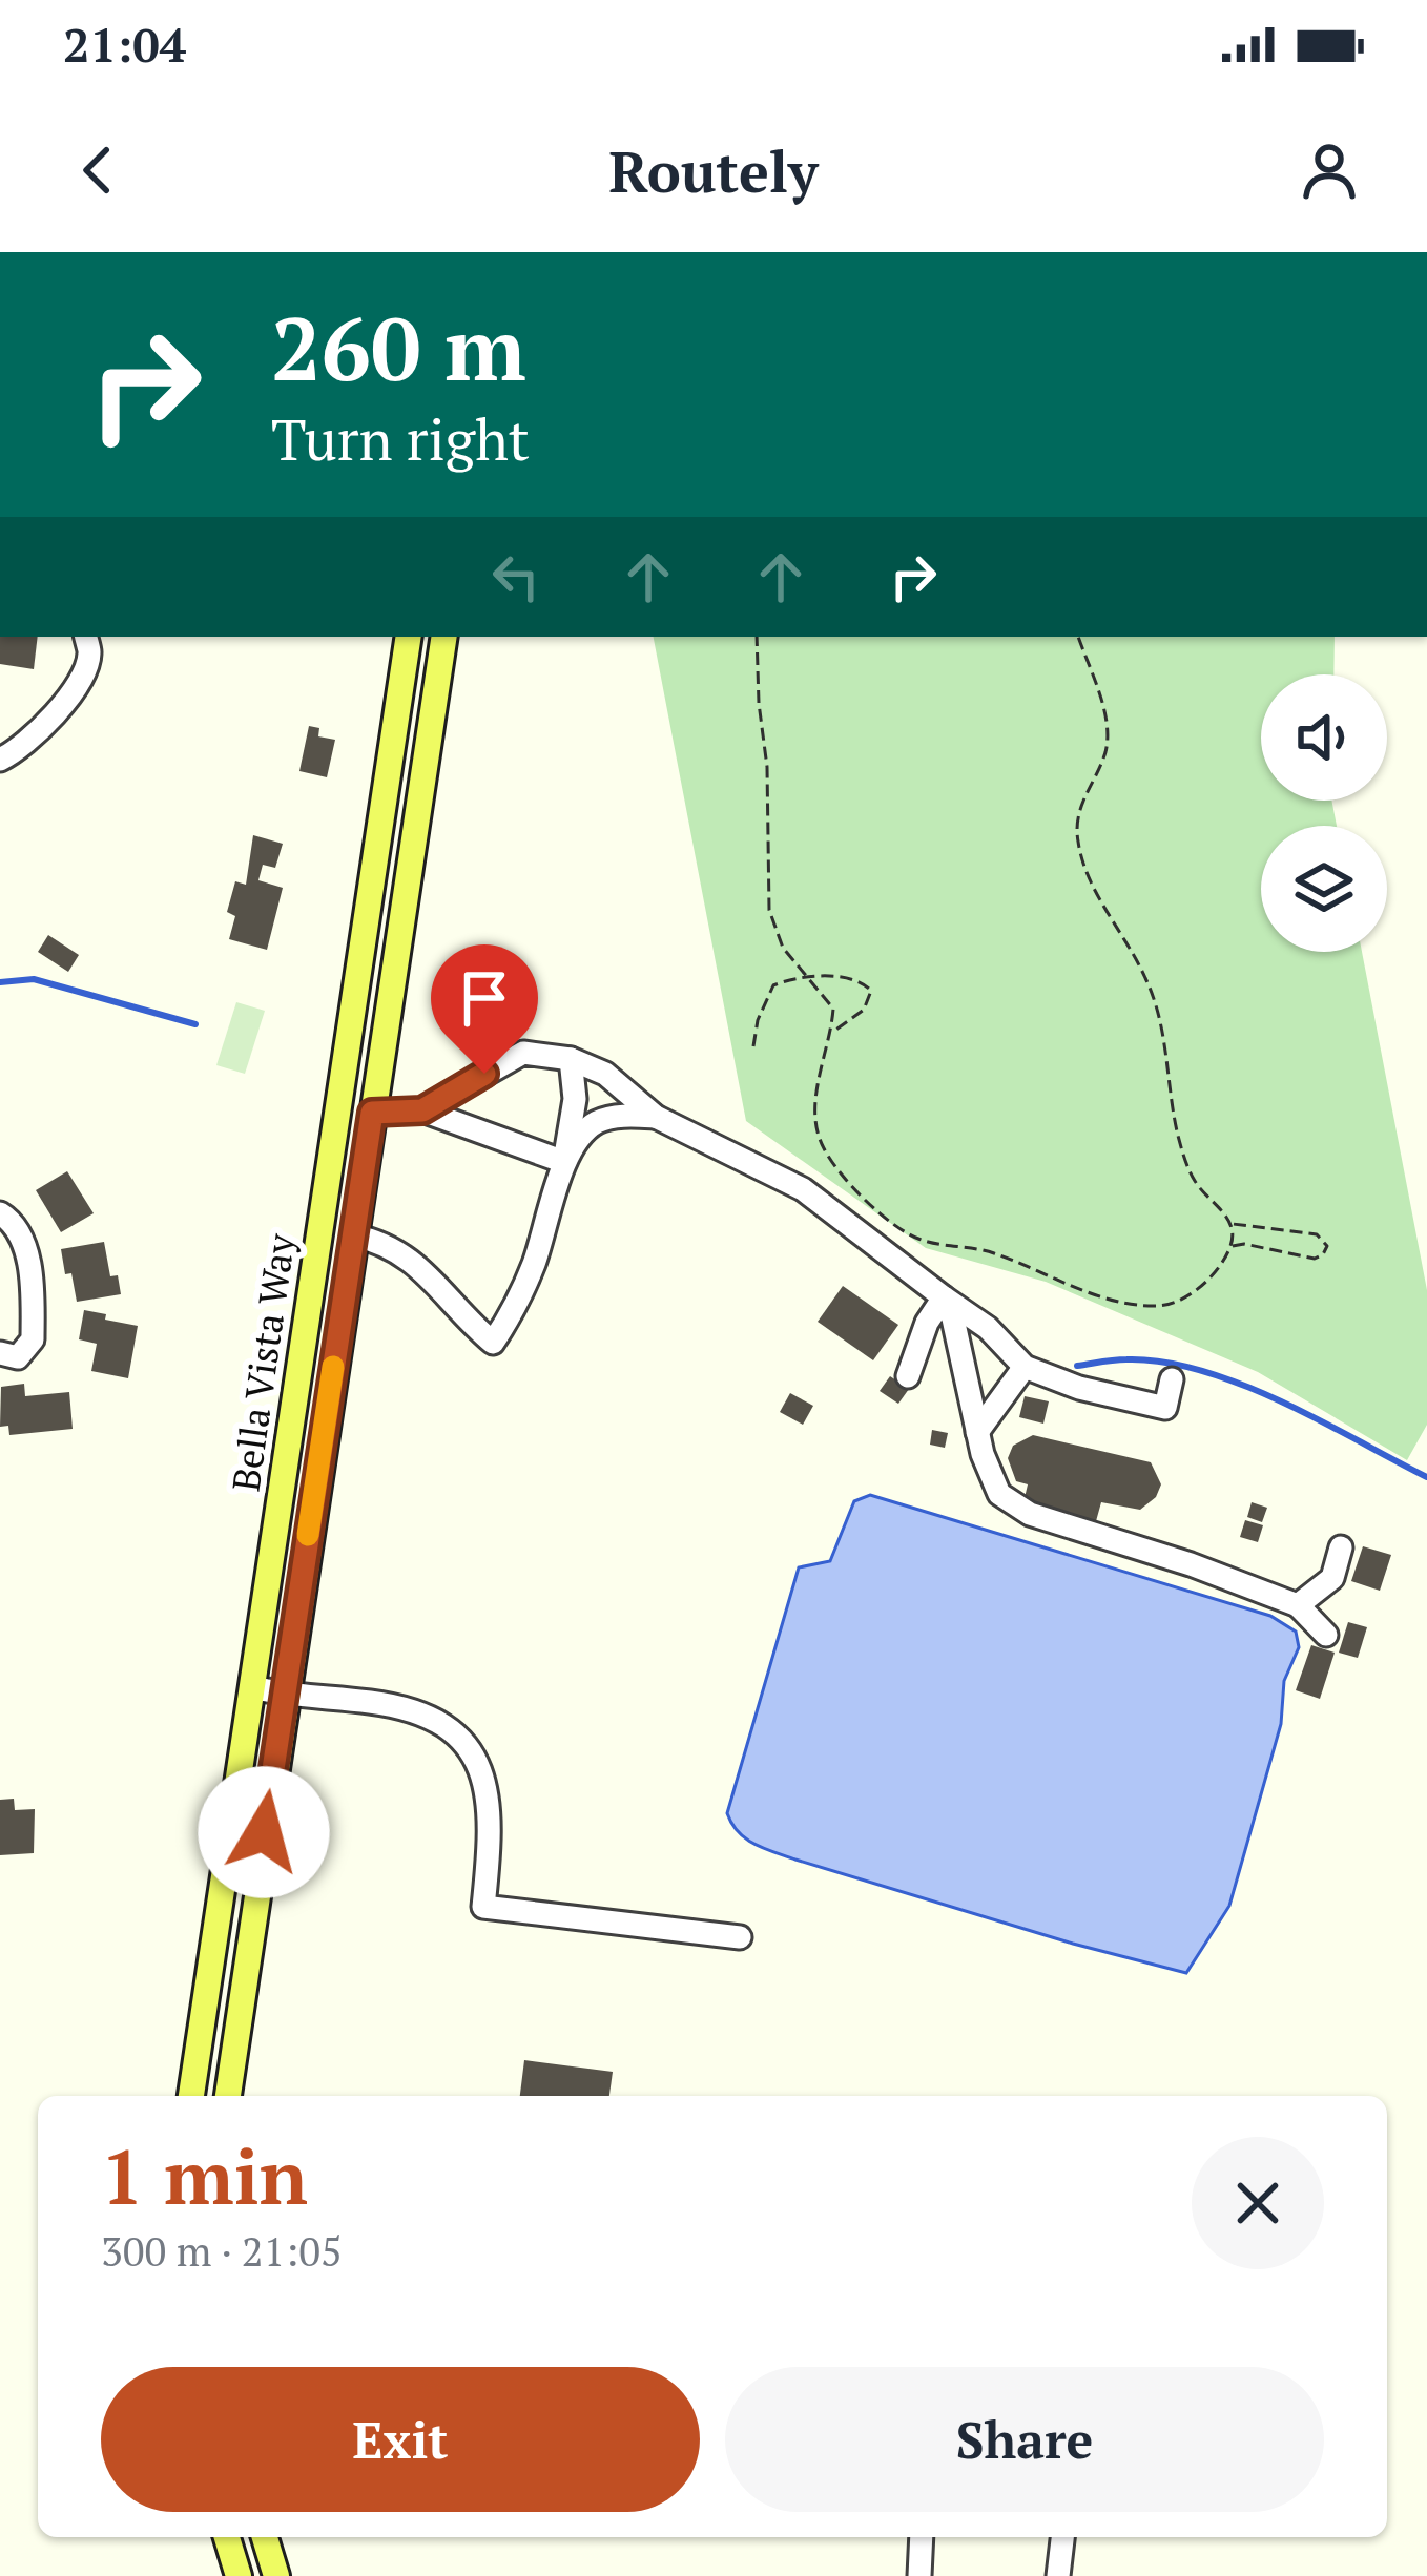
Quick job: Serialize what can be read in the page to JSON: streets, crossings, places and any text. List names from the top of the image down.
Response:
{
  "streets": {
    "main road": ["Bella Vista Way"]
  },
  "page": {
    "status": "21:04",
    "header": "Routely",
    "turn": ["260 m", "Turn right"],
    "heading": ["1 min", "300 m · 21:05"],
    "buttons": ["Exit", "Share"]
  }
}
